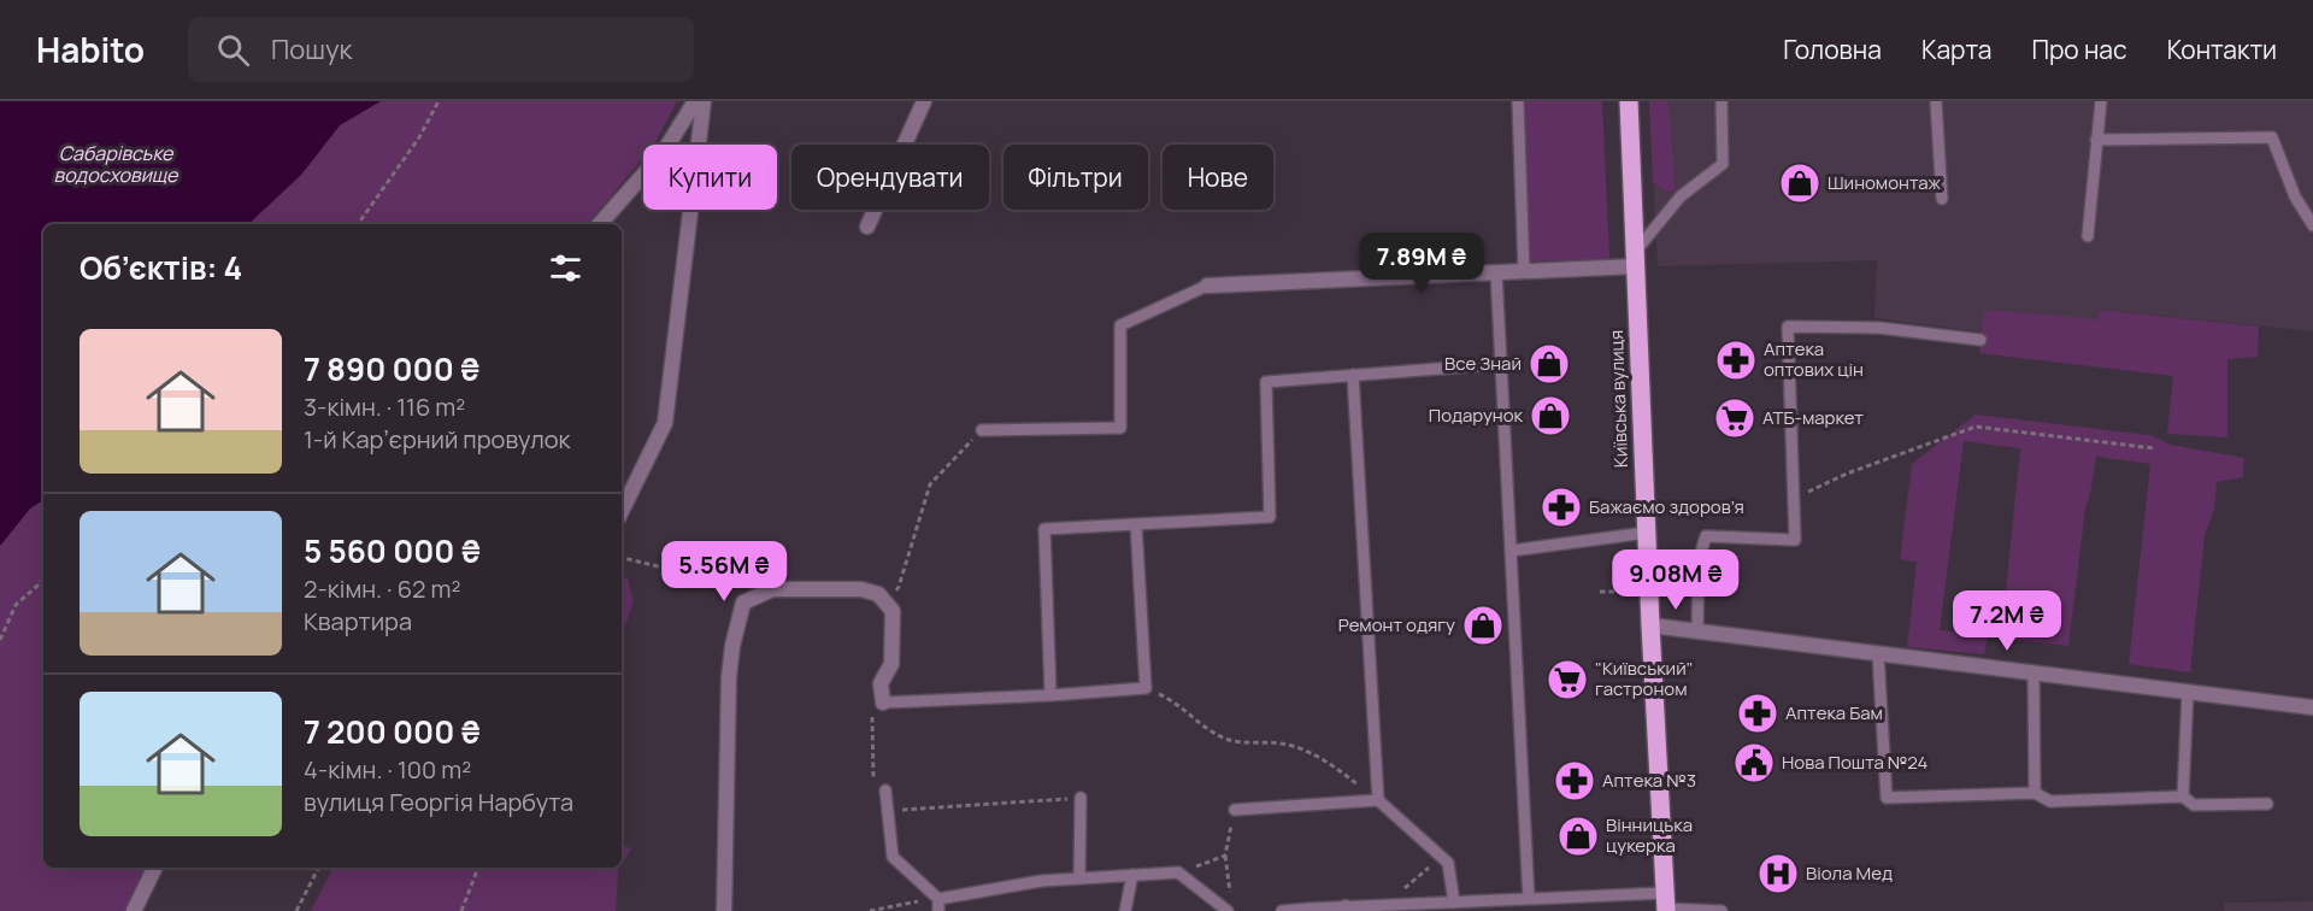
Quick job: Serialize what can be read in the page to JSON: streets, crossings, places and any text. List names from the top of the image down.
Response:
{
  "streets": {
    "main road": ["Київська вулиця"]
  },
  "water": ["Сабарівське водосховище"],
  "places": {
    "shop": [
      "Шиномонтаж",
      "Все Знай",
      "Подарунок",
      "Ремонт одягу",
      "Вінницька цукерка"
    ],
    "pharmacy": [
      "Аптека оптових цін",
      "Бажаємо здоров’я",
      "Аптека Бам",
      "Аптека №3"
    ],
    "supermarket": ["АТБ-маркет", "\"Київський\" гастроном"],
    "public building": ["Нова Пошта №24"],
    "hospital": ["Віола Мед"]
  },
  "page": {
    "header": "Habito",
    "search": "Пошук",
    "nav": [
      "Головна",
      "Карта",
      "Про нас",
      "Контакти"
    ],
    "chip": [
      "Купити",
      "Орендувати",
      "Фільтри",
      "Нове"
    ],
    "heading": "Об’єктів: 4",
    "price": [
      "7.89M ₴",
      "5.56M ₴",
      "9.08M ₴",
      "7.2M ₴"
    ],
    "list": [
      {
        "name": "7 890 000 ₴",
        "note": "3-кімн. · 116 m² · 1-й Карʼєрний провулок"
      },
      {
        "name": "5 560 000 ₴",
        "note": "2-кімн. · 62 m² · Квартира"
      },
      {
        "name": "7 200 000 ₴",
        "note": "4-кімн. · 100 m² · вулиця Георгія Нарбута"
      }
    ]
  }
}
